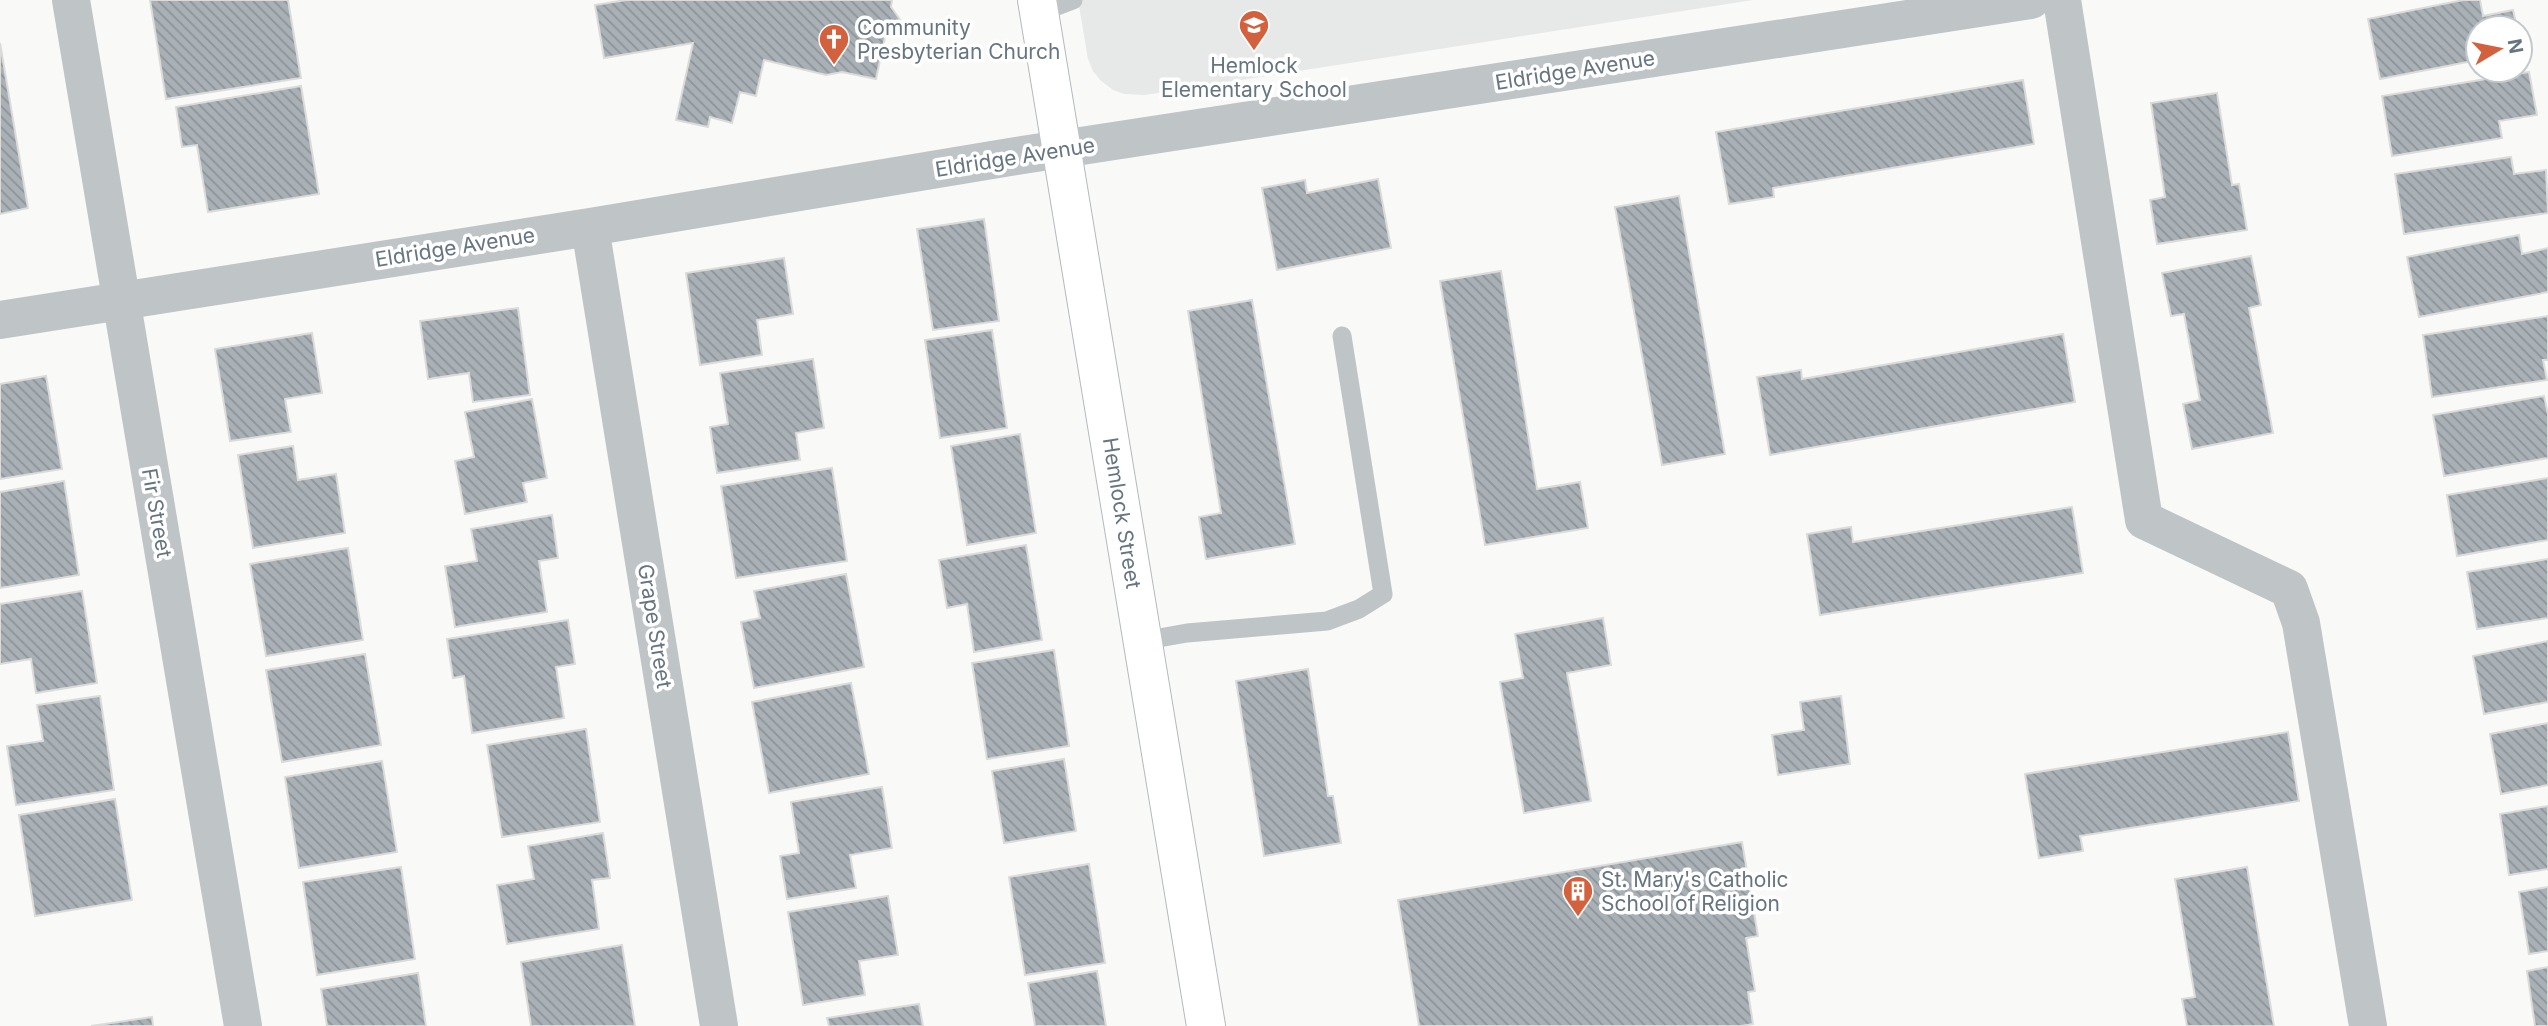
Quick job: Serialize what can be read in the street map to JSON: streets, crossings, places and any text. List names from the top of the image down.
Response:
{
  "streets": {
    "street": [
      "Eldridge Avenue",
      "Fir Street",
      "Hemlock Street",
      "Grape Street"
    ]
  },
  "crossings": [
    ["Eldridge Avenue", "Fir Street"],
    ["Eldridge Avenue", "Hemlock Street"],
    ["Eldridge Avenue", "Grape Street"]
  ],
  "places": {
    "school or university": ["Hemlock Elementary School"],
    "church": ["Community Presbyterian Church"],
    "building": ["St. Mary's Catholic School of Religion"]
  },
  "north": "right"
}
